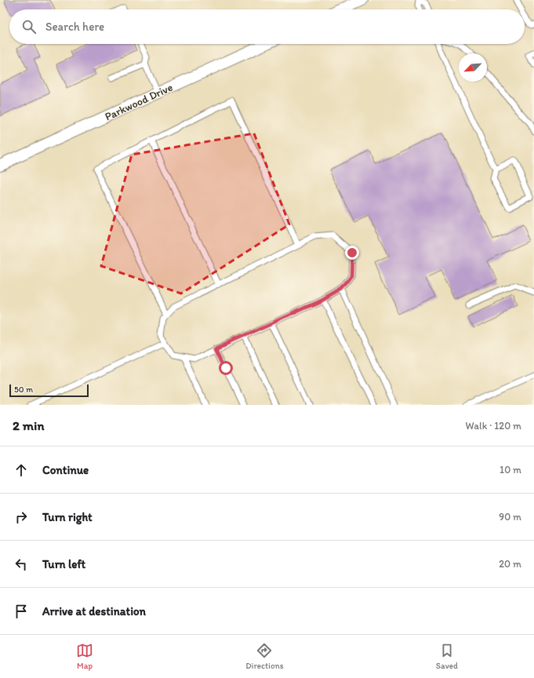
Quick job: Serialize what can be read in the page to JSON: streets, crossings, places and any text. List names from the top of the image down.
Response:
{
  "streets": {
    "street": ["Parkwood Drive"]
  },
  "scale_bar": "50 m",
  "north": "bottom left",
  "page": {
    "search": "Search here",
    "scale": "50 m",
    "heading": ["2 min", "Walk · 120 m"],
    "list": [
      ["Continue", "10 m"],
      ["Turn right", "90 m"],
      ["Turn left", "20 m"],
      "Arrive at destination"
    ],
    "nav": ["Map", "Directions", "Saved"]
  }
}
